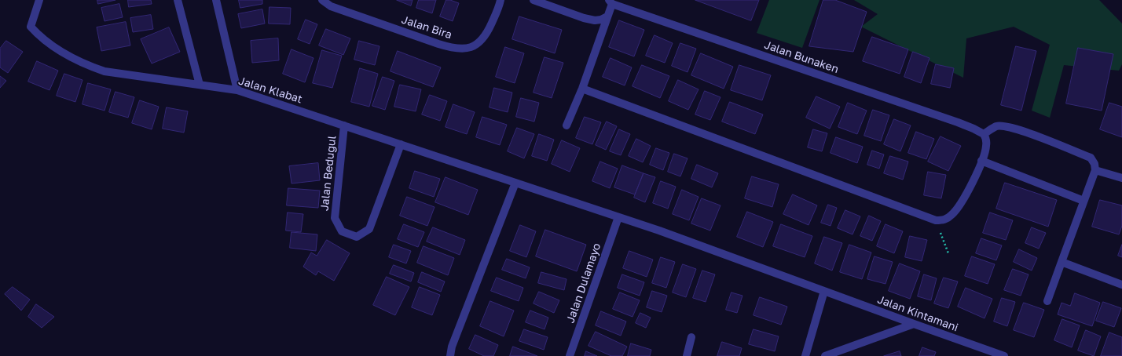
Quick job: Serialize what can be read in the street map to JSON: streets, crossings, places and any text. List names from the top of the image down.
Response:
{
  "streets": {
    "street": [
      "Jalan Bira",
      "Jalan Bunaken",
      "Jalan Klabat",
      "Jalan Bedugul",
      "Jalan Dulamayo",
      "Jalan Kintamani"
    ]
  },
  "crossings": [
    ["Jalan Klabat", "Jalan Bedugul"],
    ["Jalan Klabat", "Jalan Dulamayo"],
    ["Jalan Klabat", "Jalan Kintamani"],
    ["Jalan Dulamayo", "Jalan Kintamani"]
  ]
}
